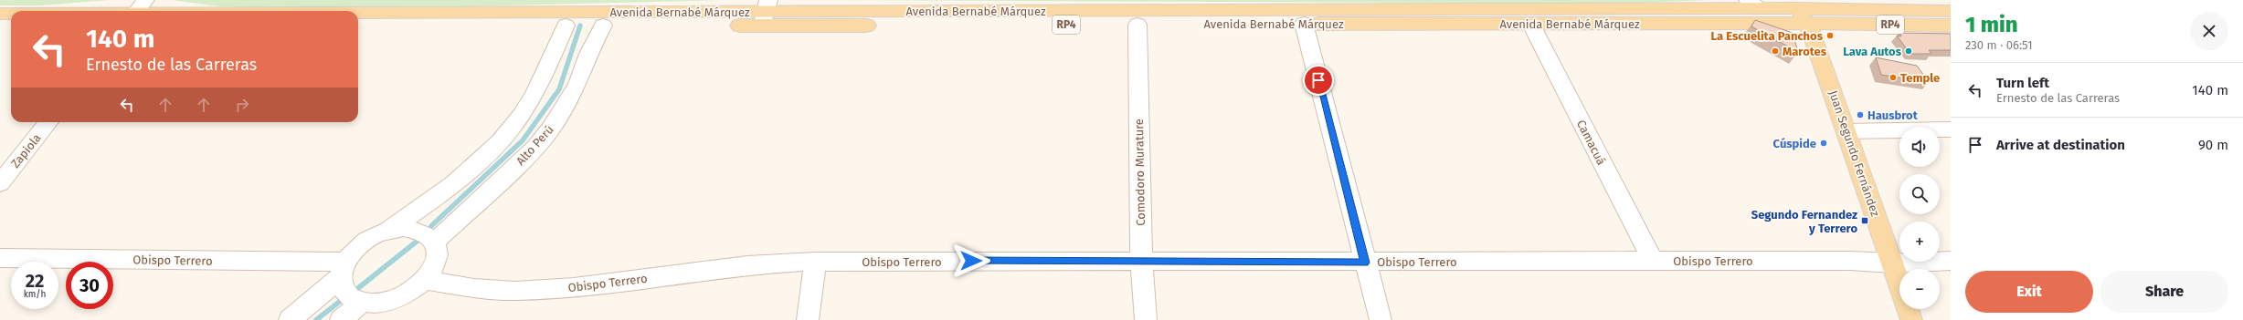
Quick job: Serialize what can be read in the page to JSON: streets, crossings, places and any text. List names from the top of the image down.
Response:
{
  "streets": {
    "main road": ["Avenida Bernabé Márquez", "RP4", "Juan Segundo Fernández"],
    "street": [
      "Camacuá",
      "Alto Perú",
      "Zapiola",
      "Comodoro Murature",
      "Obispo Terrero"
    ]
  },
  "crossings": [
    ["Avenida Bernabé Márquez", "Camacuá"],
    ["Avenida Bernabé Márquez", "Alto Perú"],
    ["Avenida Bernabé Márquez", "Juan Segundo Fernández"],
    ["Avenida Bernabé Márquez", "Comodoro Murature"],
    ["Camacuá", "Obispo Terrero"],
    ["Alto Perú", "Obispo Terrero"],
    ["Juan Segundo Fernández", "Obispo Terrero"],
    ["Comodoro Murature", "Obispo Terrero"]
  ],
  "places": {
    "other": [
      "La Escuelita Panchos",
      "Marotes",
      "Lava Autos",
      "Temple",
      "Hausbrot",
      "Cúspide"
    ],
    "transit": ["Segundo Fernandez y Terrero"]
  },
  "page": {
    "heading": ["1 min", "230 m · 06:51"],
    "turn": ["140 m", "Ernesto de las Carreras"],
    "list": [
      {
        "name": "Turn left",
        "note": "Ernesto de las Carreras",
        "value": "140 m"
      },
      {
        "name": "Arrive at destination",
        "value": "90 m"
      }
    ],
    "map_buttons": ["+", "−"],
    "speed": "22 km/h",
    "limit": "30",
    "buttons": ["Exit", "Share"]
  }
}
